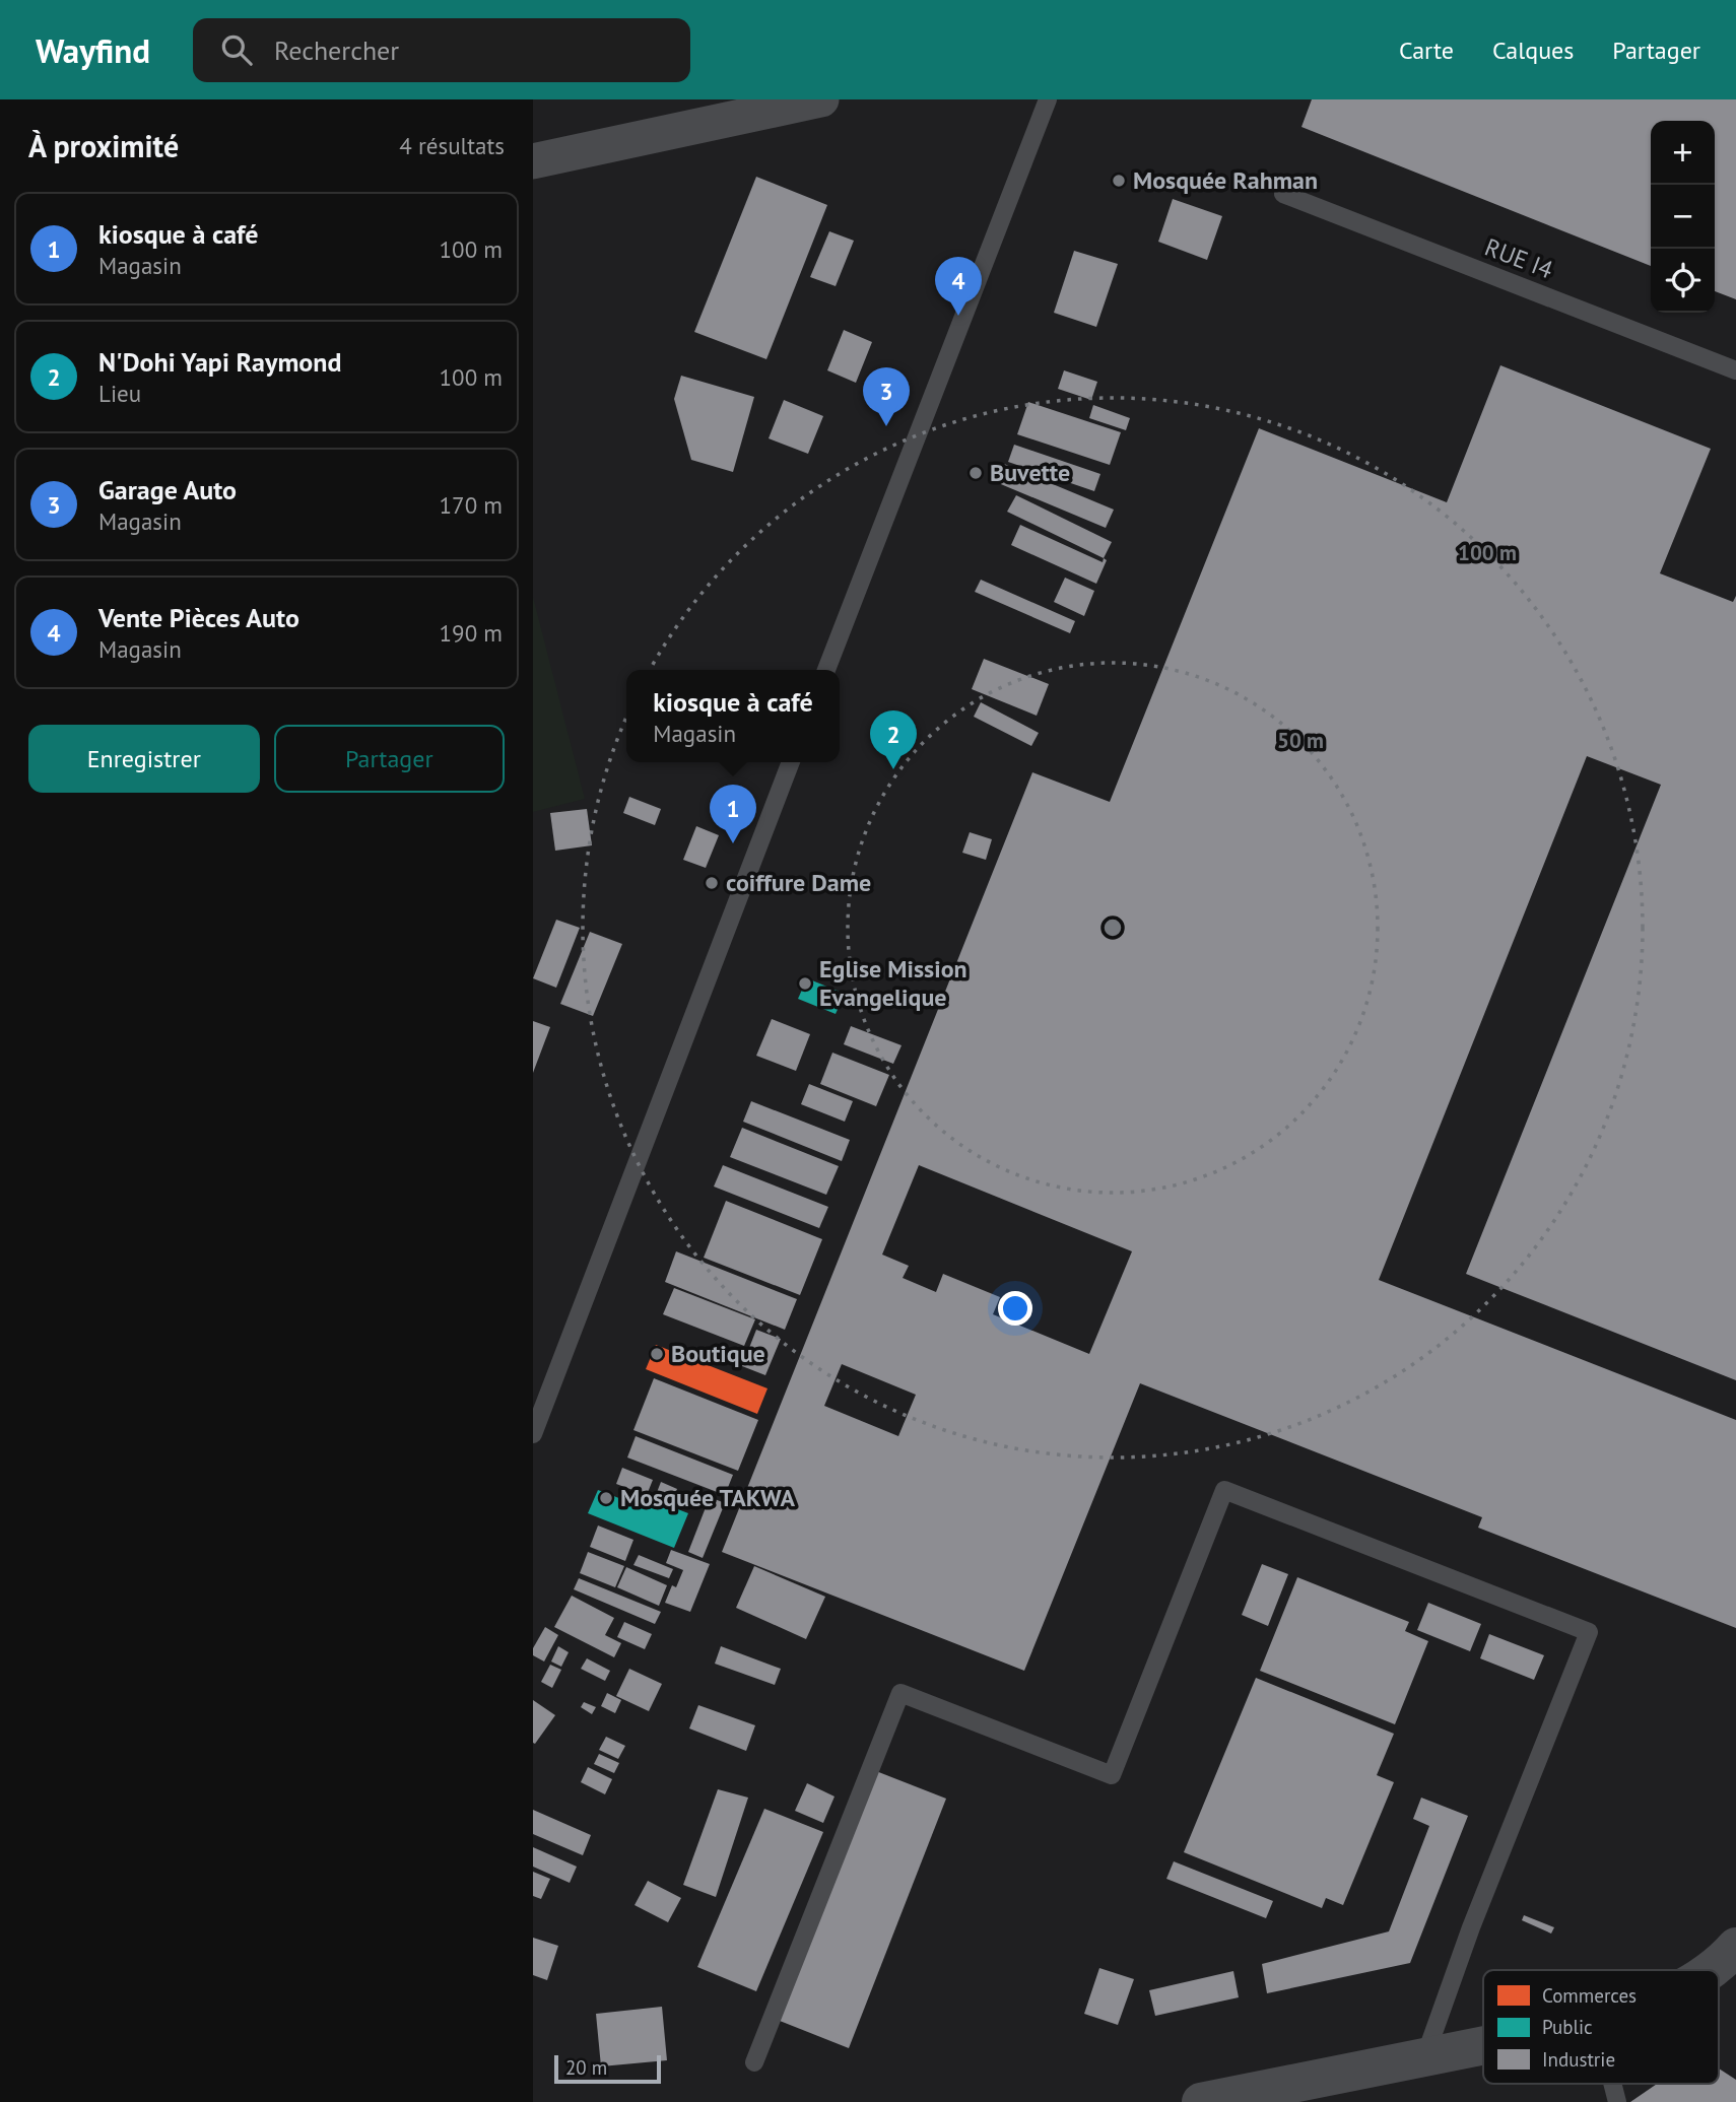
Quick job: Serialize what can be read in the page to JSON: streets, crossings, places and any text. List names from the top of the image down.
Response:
{
  "streets": {
    "lane": ["RUE I4"]
  },
  "places": [
    "Mosquée Rahman",
    "Buvette",
    "coiffure Dame",
    "Eglise Mission Evangelique",
    "Boutique",
    "Mosquée TAKWA"
  ],
  "legend": ["Commerces", "Public", "Industrie"],
  "scale_bar": "20 m",
  "page": {
    "header": "Wayfind",
    "search": "Rechercher",
    "nav": ["Carte", "Calques", "Partager"],
    "heading": ["À proximité", "4 résultats"],
    "map_buttons": ["+", "−"],
    "list": [
      {
        "mark": "1",
        "name": "kiosque à café",
        "note": "Magasin",
        "value": "100 m"
      },
      {
        "mark": "2",
        "name": "N'Dohi Yapi Raymond",
        "note": "Lieu",
        "value": "100 m"
      },
      {
        "mark": "3",
        "name": "Garage Auto",
        "note": "Magasin",
        "value": "170 m"
      },
      {
        "mark": "4",
        "name": "Vente Pièces Auto",
        "note": "Magasin",
        "value": "190 m"
      }
    ],
    "pins": [
      "4",
      "3",
      "2",
      "1"
    ],
    "popup": ["kiosque à café", "Magasin"],
    "buttons": ["Enregistrer", "Partager"],
    "scale": "20 m"
  },
  "rings": ["100 m", "50 m"]
}
